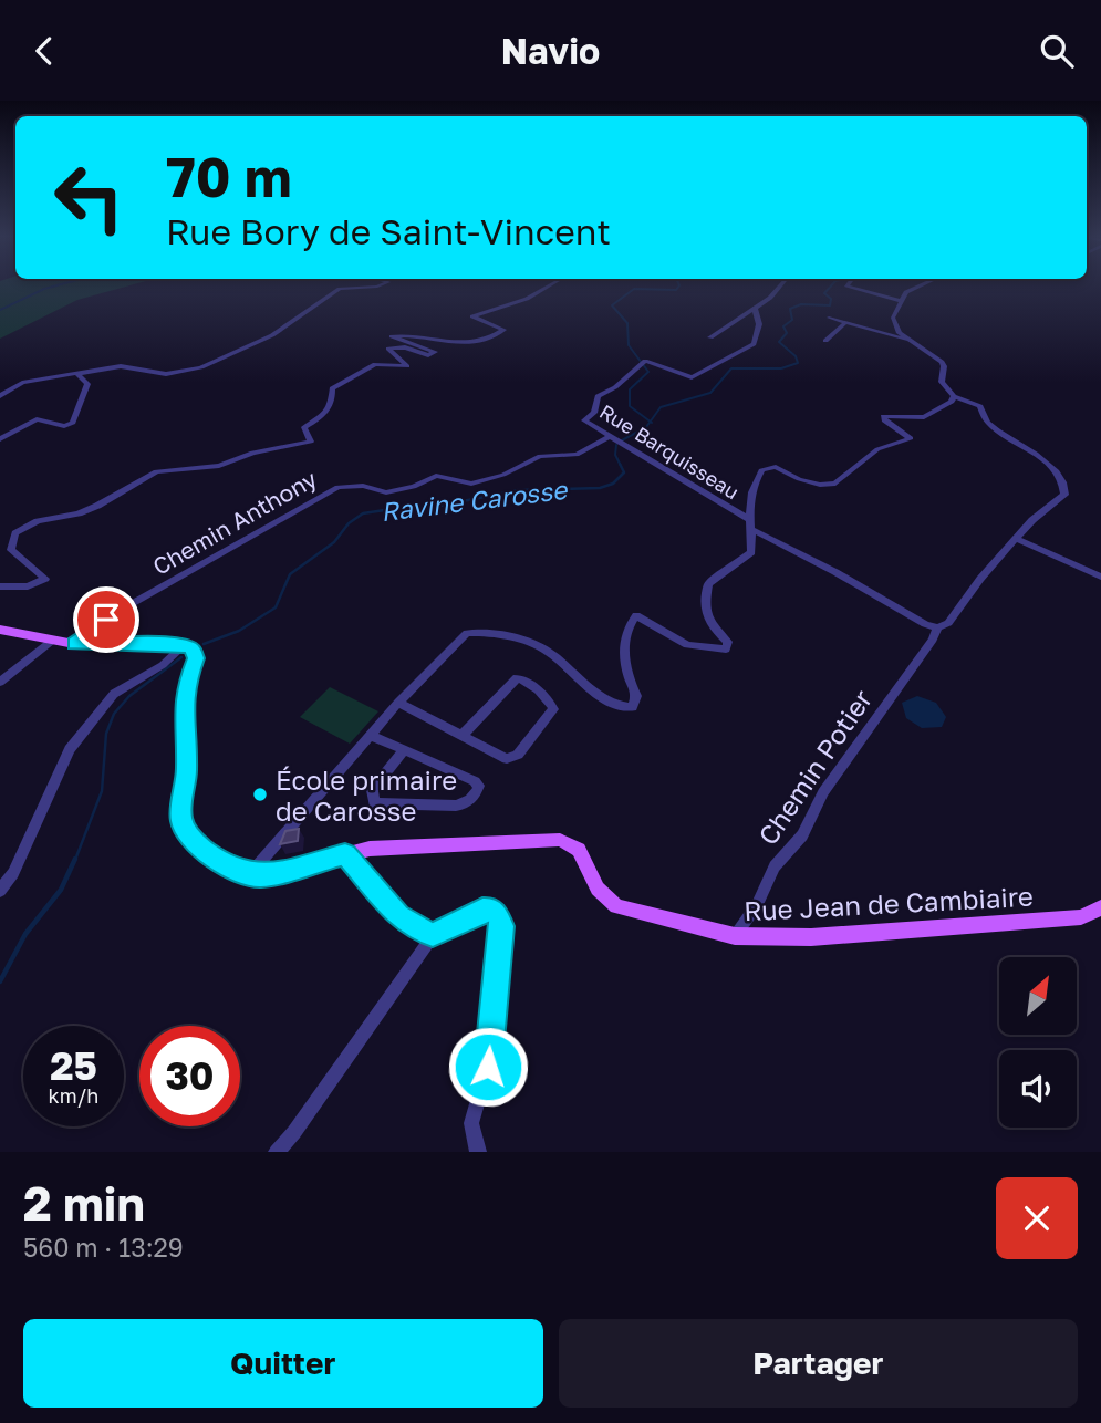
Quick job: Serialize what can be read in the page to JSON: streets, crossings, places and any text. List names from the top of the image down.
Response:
{
  "streets": {
    "main road": ["Rue Jean de Cambiaire"],
    "street": ["Rue Barquisseau", "Chemin Anthony", "Chemin Potier"]
  },
  "crossings": [
    ["Rue Barquisseau", "Chemin Anthony"],
    ["Rue Barquisseau", "Chemin Potier"],
    ["Chemin Potier", "Rue Jean de Cambiaire"]
  ],
  "water": ["Ravine Carosse"],
  "places": ["École primaire de Carosse"],
  "north": "top right",
  "page": {
    "header": "Navio",
    "turn": ["70 m", "Rue Bory de Saint-Vincent"],
    "speed": "25 km/h",
    "limit": "30",
    "heading": ["2 min", "560 m · 13:29"],
    "buttons": ["Quitter", "Partager"]
  }
}
